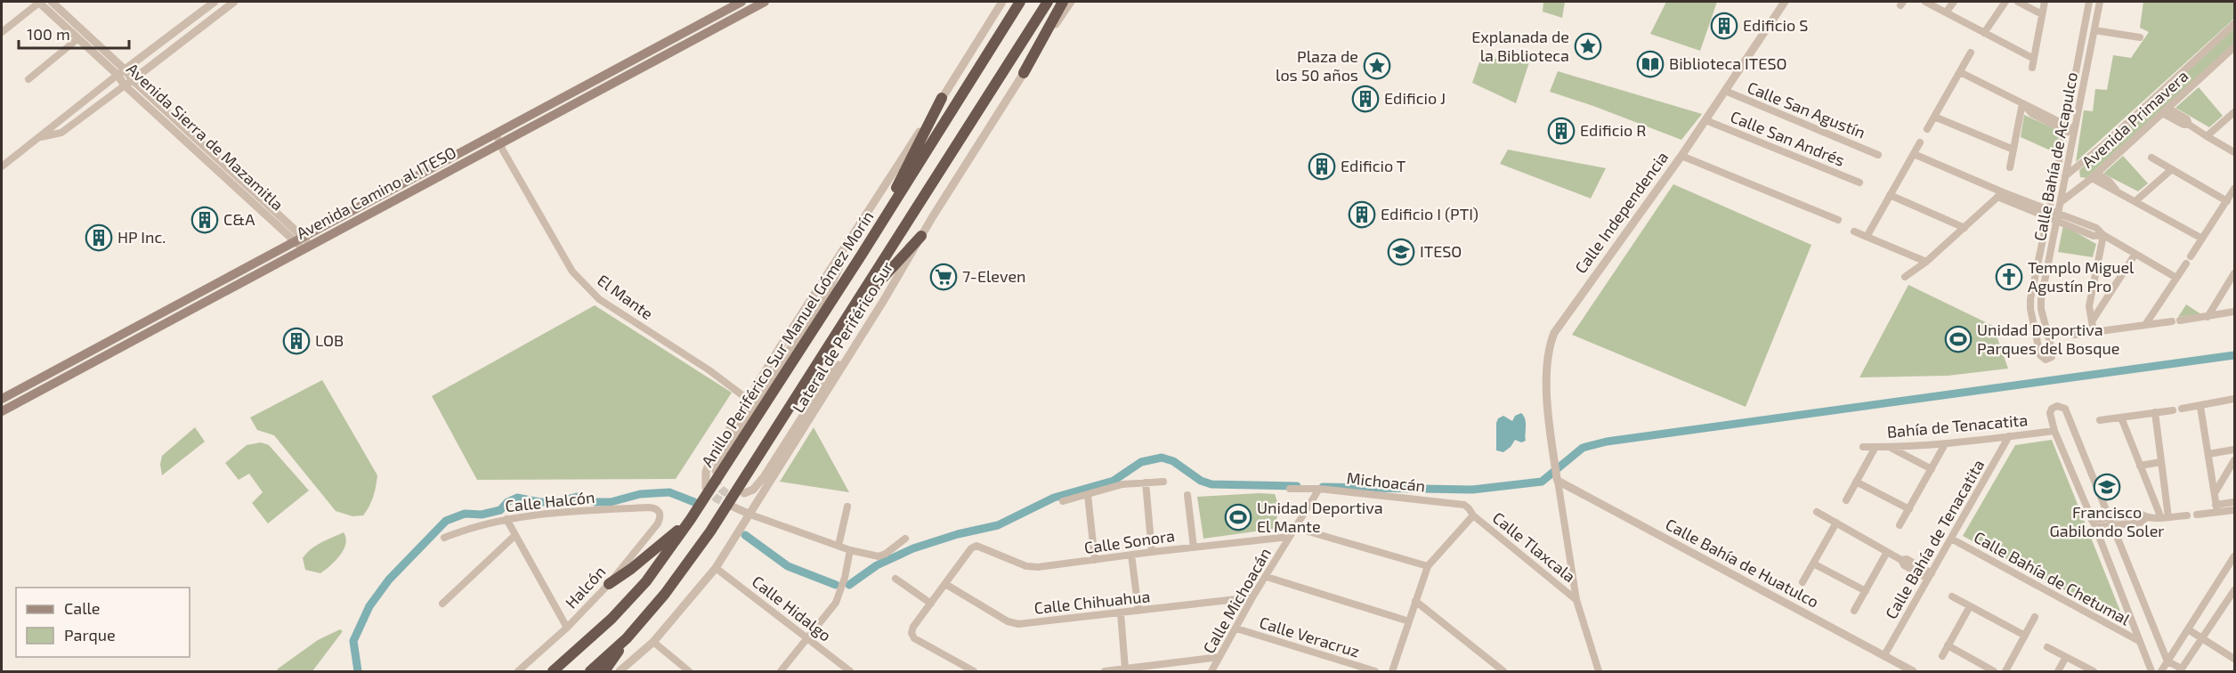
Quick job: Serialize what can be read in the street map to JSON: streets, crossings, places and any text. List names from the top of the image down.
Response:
{
  "streets": {
    "highway": ["Anillo Periférico Sur Manuel Gómez Morín"],
    "main road": ["Avenida Camino al ITESO"],
    "street": [
      "Calle San Agustín",
      "Avenida Primavera",
      "Avenida Sierra de Mazamitla",
      "Calle San Andrés",
      "Calle Bahía de Acapulco",
      "Calle Independencia",
      "El Mante",
      "Lateral de Periférico Sur",
      "Bahía de Tenacatita",
      "Michoacán",
      "Calle Halcón",
      "Calle Bahía de Tenacatita",
      "Calle Sonora",
      "Calle Tlaxcala",
      "Calle Bahía de Huatulco",
      "Calle Bahía de Chetumal",
      "Halcón",
      "Calle Michoacán",
      "Calle Chihuahua",
      "Calle Hidalgo",
      "Calle Veracruz"
    ]
  },
  "crossings": [
    ["Calle San Agustín", "Calle Independencia"],
    ["Avenida Primavera", "Calle Bahía de Acapulco"],
    ["Avenida Sierra de Mazamitla", "Avenida Camino al ITESO"],
    ["Calle San Andrés", "Calle Independencia"],
    ["Avenida Camino al ITESO", "El Mante"],
    ["Calle Independencia", "Calle Bahía de Huatulco"],
    ["Lateral de Periférico Sur", "Calle Hidalgo"],
    ["Bahía de Tenacatita", "Calle Bahía de Tenacatita"],
    ["Michoacán", "Calle Tlaxcala"],
    ["Michoacán", "Calle Michoacán"],
    ["Calle Halcón", "Halcón"],
    ["Calle Bahía de Tenacatita", "Calle Bahía de Huatulco"],
    ["Calle Bahía de Tenacatita", "Calle Bahía de Chetumal"],
    ["Calle Sonora", "Calle Michoacán"],
    ["Calle Sonora", "Calle Chihuahua"],
    ["Calle Michoacán", "Calle Chihuahua"],
    ["Calle Michoacán", "Calle Veracruz"]
  ],
  "places": {
    "building": [
      "Edificio S",
      "Edificio J",
      "Edificio R",
      "Edificio T",
      "Edificio I (PTI)",
      "C&A",
      "HP Inc.",
      "LOB"
    ],
    "place": ["Explanada de la Biblioteca", "Plaza de los 50 años"],
    "library": ["Biblioteca ITESO"],
    "school or university": ["ITESO", "Francisco Gabilondo Soler"],
    "supermarket": ["7-Eleven"],
    "church": ["Templo Miguel Agustín Pro"],
    "sports": ["Unidad Deportiva Parques del Bosque", "Unidad Deportiva El Mante"]
  },
  "legend": ["Calle", "Parque"],
  "scale_bar": "100 m"
}
